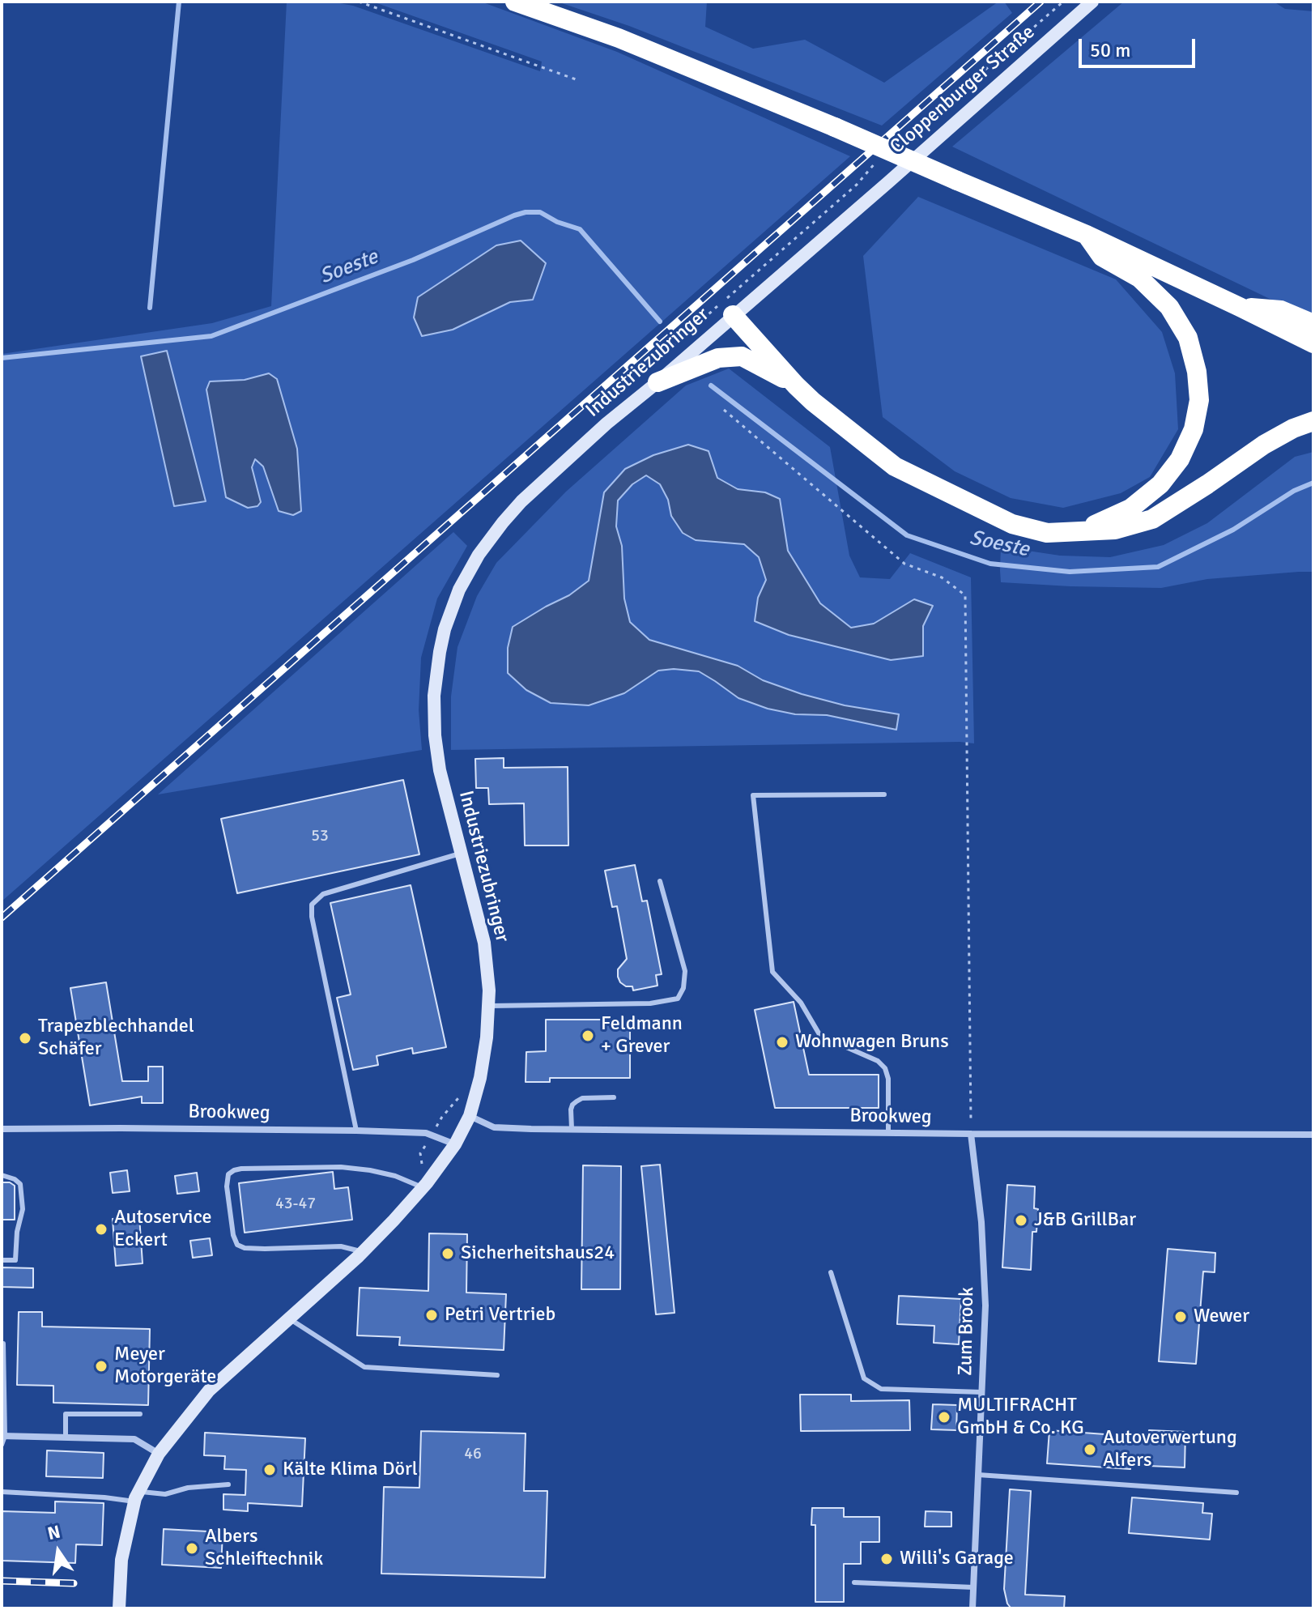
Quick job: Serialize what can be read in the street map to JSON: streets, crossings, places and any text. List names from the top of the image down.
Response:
{
  "streets": {
    "street": [
      "Cloppenburger Straße",
      "Industriezubringer",
      "Brookweg",
      "Zum Brook"
    ]
  },
  "crossings": [
    ["Cloppenburger Straße", "Industriezubringer"],
    ["Industriezubringer", "Brookweg"],
    ["Brookweg", "Zum Brook"]
  ],
  "water": ["Soeste"],
  "places": [
    "Feldmann + Grever",
    "Trapezblechhandel Schäfer",
    "Wohnwagen Bruns",
    "J&B GrillBar",
    "Autoservice Eckert",
    "Sicherheitshaus24",
    "Petri Vertrieb",
    "Wewer",
    "Meyer Motorgeräte",
    "MULTIFRACHT GmbH & Co. KG",
    "Autoverwertung Alfers",
    "Kälte Klima Dörl",
    "Albers Schleiftechnik",
    "Willi's Garage"
  ],
  "house_numbers": ["53", "43-47", "46"],
  "scale_bar": "50 m",
  "north": "top"
}
